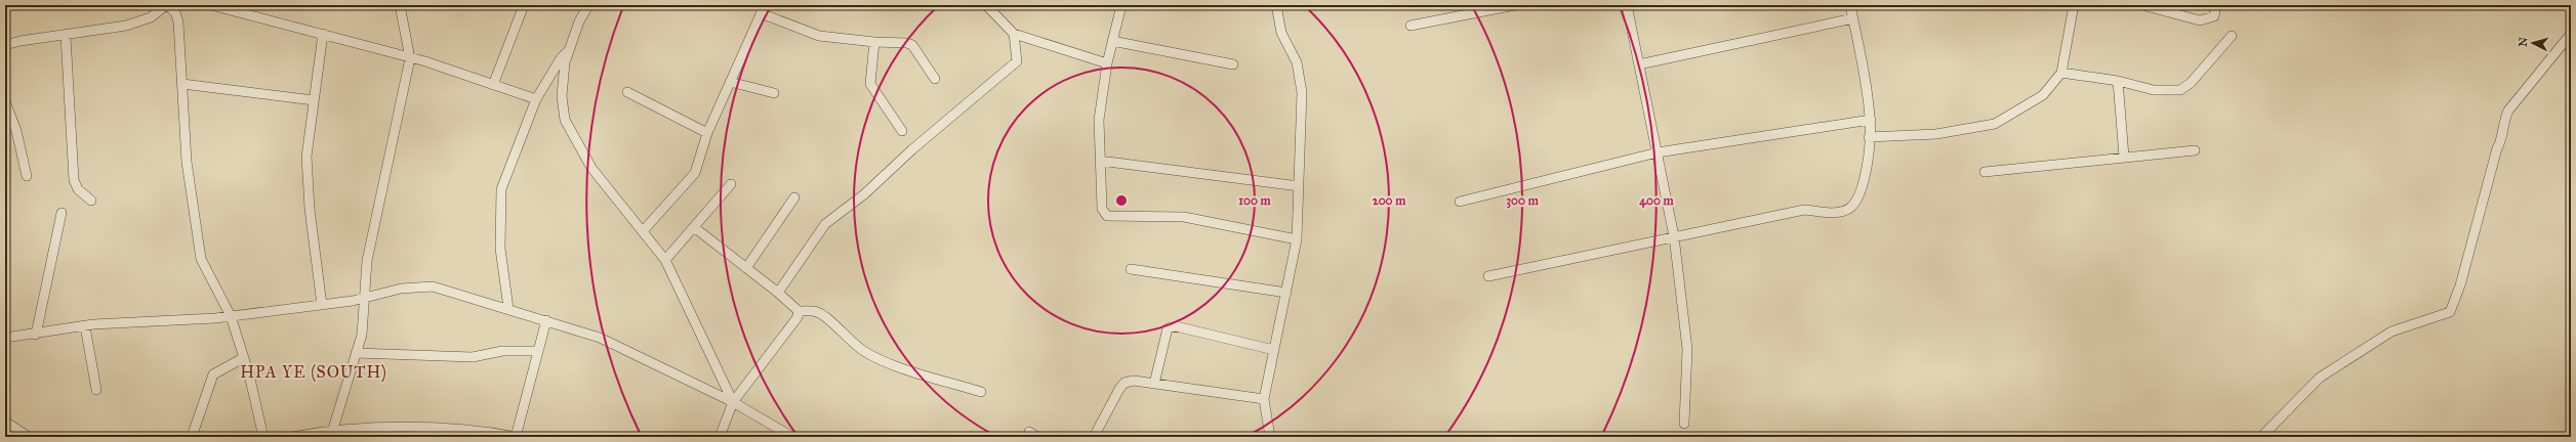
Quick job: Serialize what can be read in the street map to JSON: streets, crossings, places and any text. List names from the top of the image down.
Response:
{
  "districts": ["HPA YE (SOUTH)"],
  "north": "left",
  "rings": [
    "100 m",
    "200 m",
    "300 m",
    "400 m"
  ]
}
